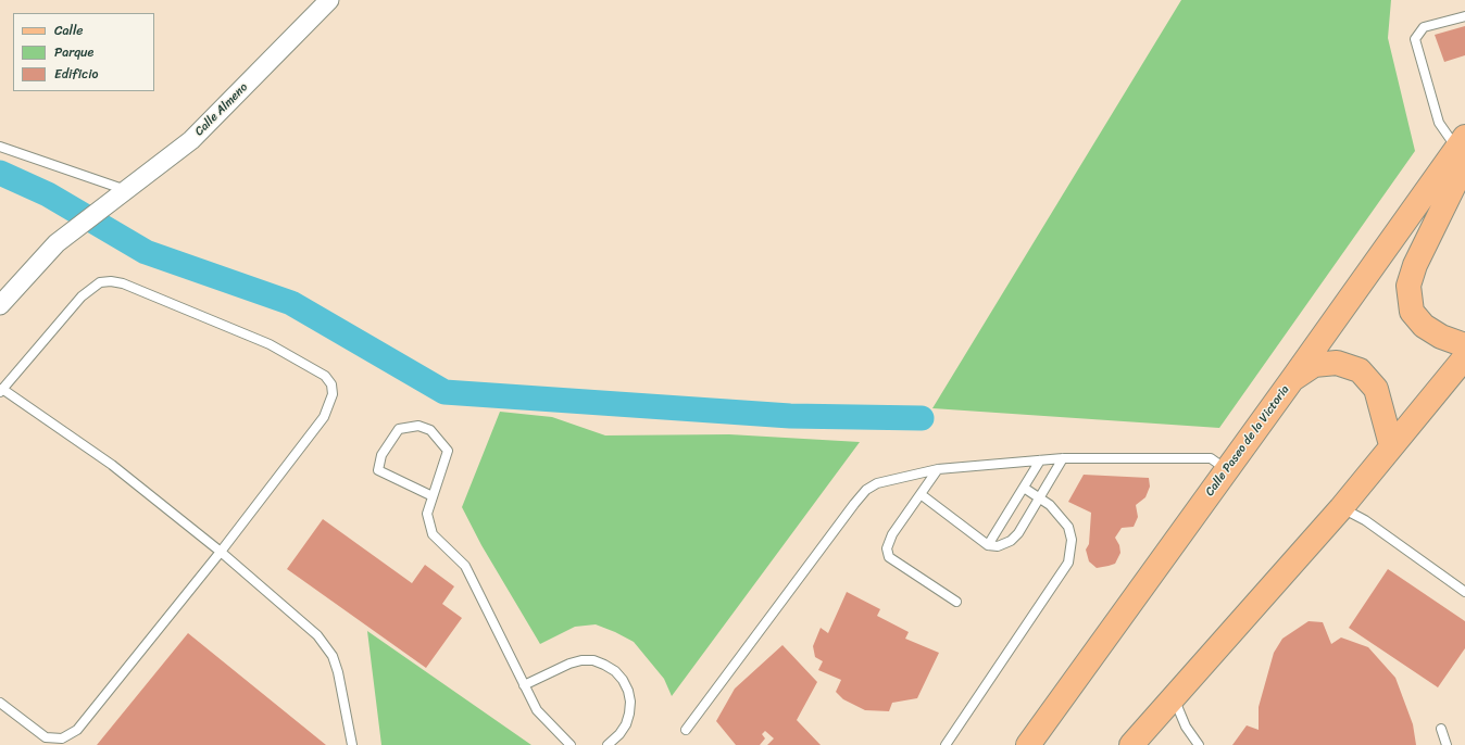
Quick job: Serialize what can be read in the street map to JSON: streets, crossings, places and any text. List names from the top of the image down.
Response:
{
  "streets": {
    "main road": ["Calle Paseo de la Victoria"],
    "street": ["Calle Almeno"]
  },
  "legend": ["Calle", "Parque", "Edificio"]
}
